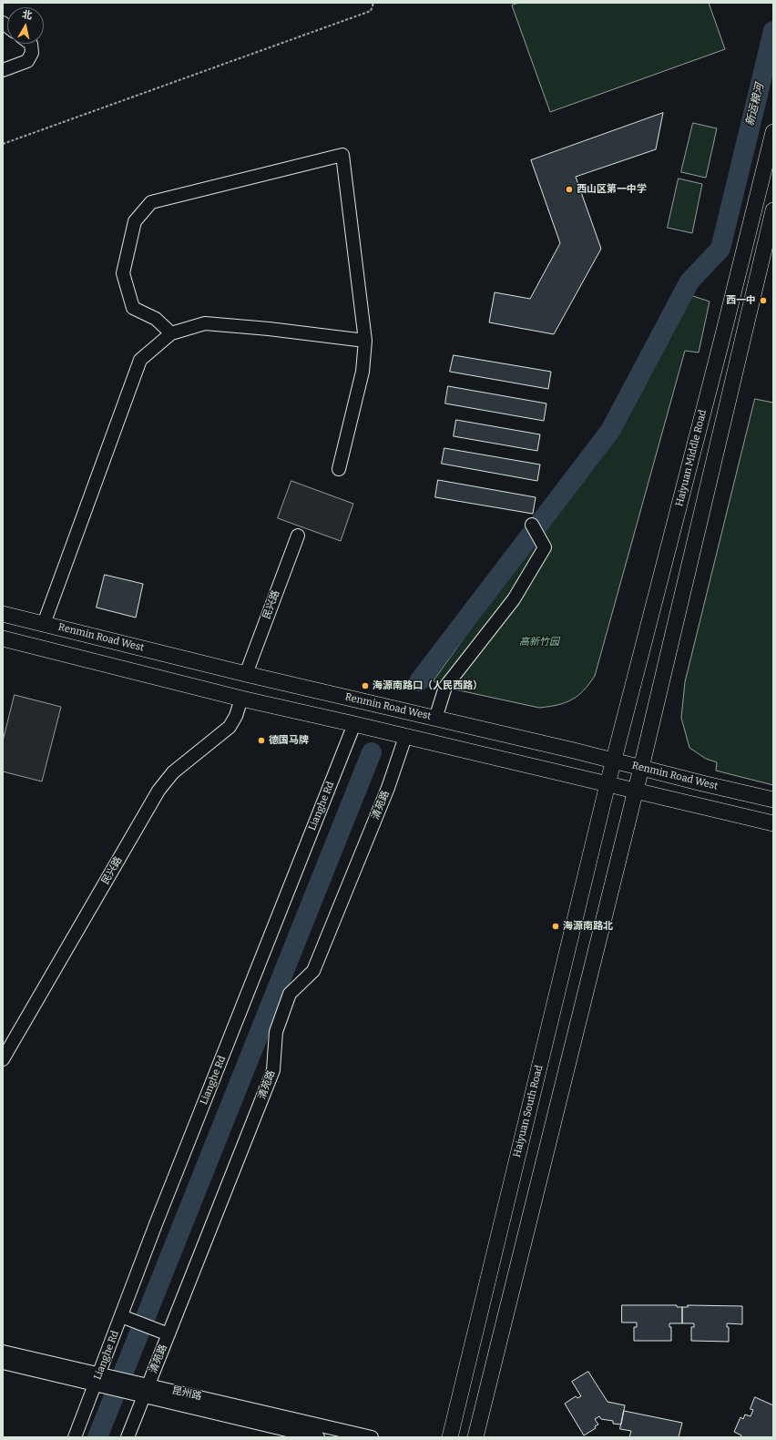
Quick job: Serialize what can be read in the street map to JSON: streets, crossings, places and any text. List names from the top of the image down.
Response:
{
  "streets": {
    "main road": ["Haiyuan Middle Road", "Renmin Road West", "Haiyuan South Road"],
    "street": [
      "民兴路",
      "清苑路",
      "Lianghe Rd",
      "昆州路"
    ]
  },
  "crossings": [
    ["Haiyuan Middle Road", "Renmin Road West"],
    ["Haiyuan Middle Road", "Haiyuan South Road"],
    ["民兴路", "Renmin Road West"],
    ["清苑路", "昆州路"],
    ["Lianghe Rd", "昆州路"]
  ],
  "water": ["新运粮河"],
  "parks": ["高新竹园"],
  "places": [
    "西山区第一中学",
    "西一中",
    "海源南路口（人民西路）",
    "德国马牌",
    "海源南路北"
  ],
  "north": "top"
}
